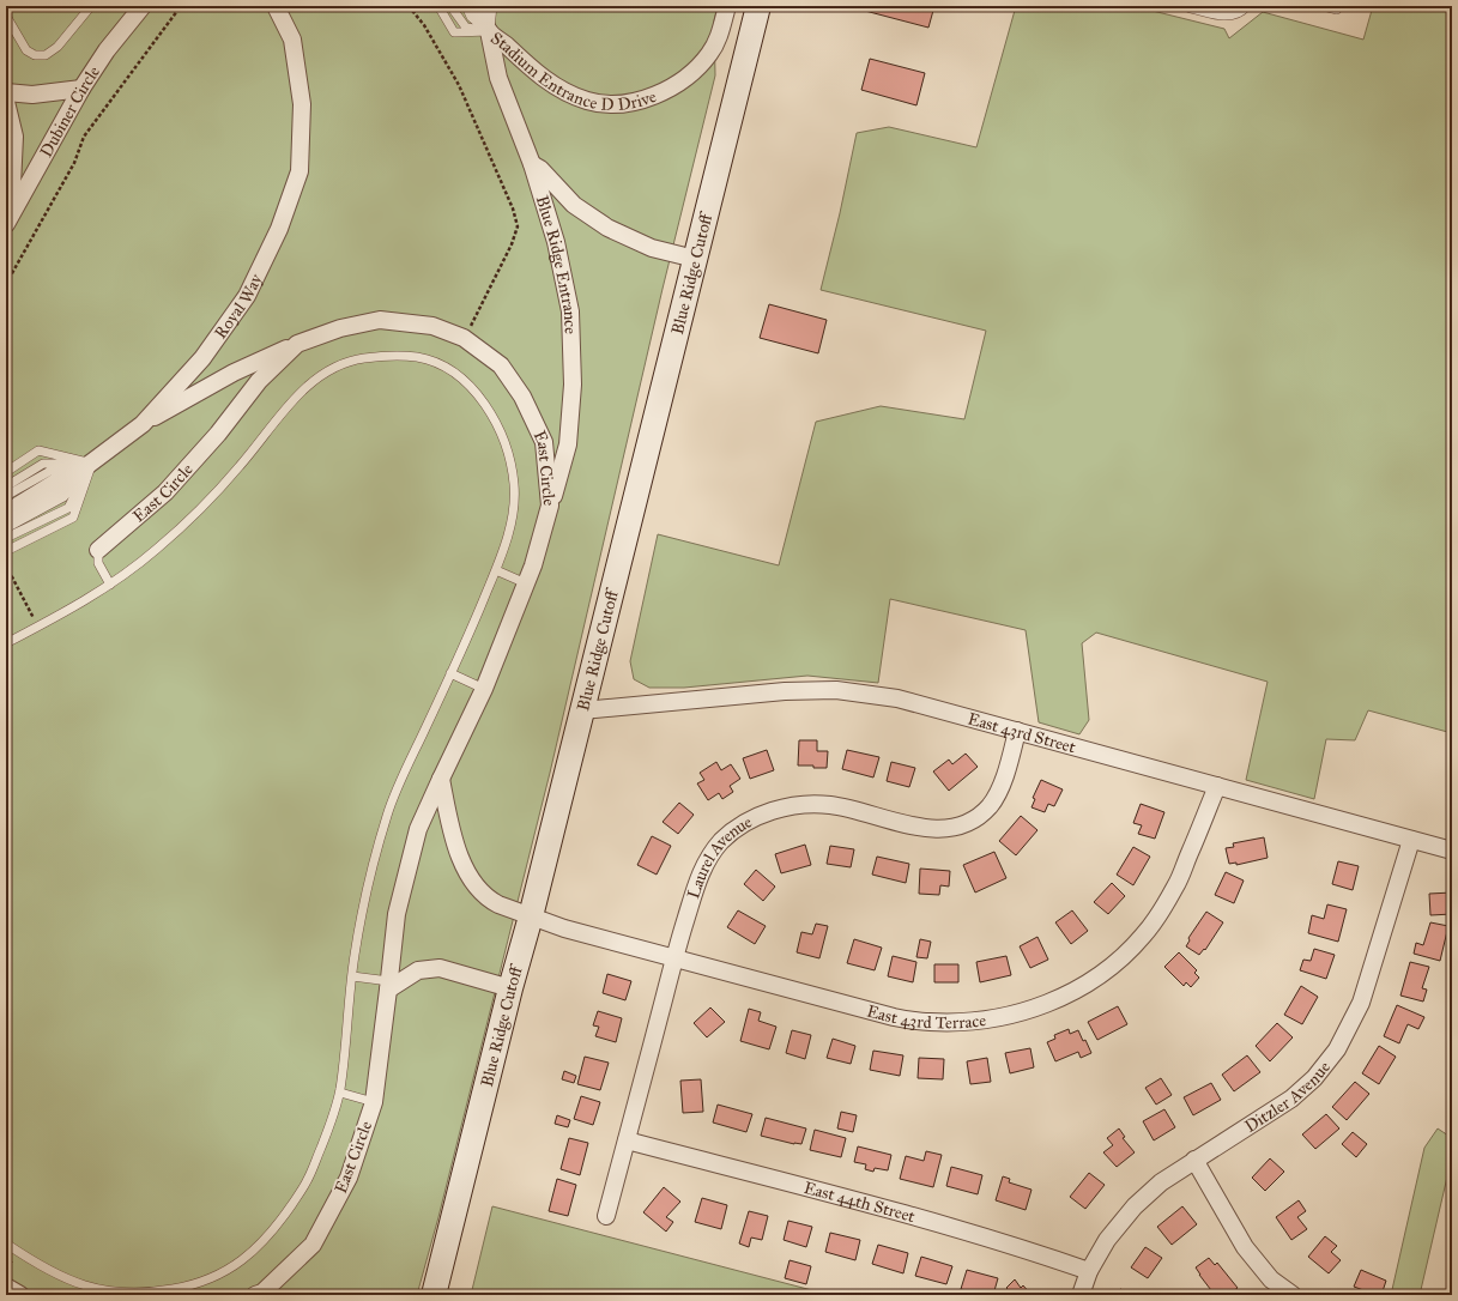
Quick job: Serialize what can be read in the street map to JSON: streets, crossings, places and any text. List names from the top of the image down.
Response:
{
  "streets": {
    "main road": ["Blue Ridge Cutoff"],
    "street": [
      "Stadium Entrance D Drive",
      "Dubiner Circle",
      "Blue Ridge Entrance",
      "Royal Way",
      "East Circle",
      "East 43rd Street",
      "Laurel Avenue",
      "East 43rd Terrace",
      "Ditzler Avenue",
      "East 44th Street"
    ]
  },
  "crossings": [
    ["Stadium Entrance D Drive", "Blue Ridge Entrance"],
    ["Blue Ridge Entrance", "East Circle"],
    ["Blue Ridge Cutoff", "East 43rd Street"],
    ["Blue Ridge Cutoff", "East 43rd Terrace"],
    ["Royal Way", "East Circle"],
    ["East 43rd Street", "Laurel Avenue"],
    ["East 43rd Street", "East 43rd Terrace"],
    ["East 43rd Street", "Ditzler Avenue"],
    ["Laurel Avenue", "East 43rd Terrace"],
    ["Laurel Avenue", "East 44th Street"],
    ["Ditzler Avenue", "East 44th Street"]
  ]
}
